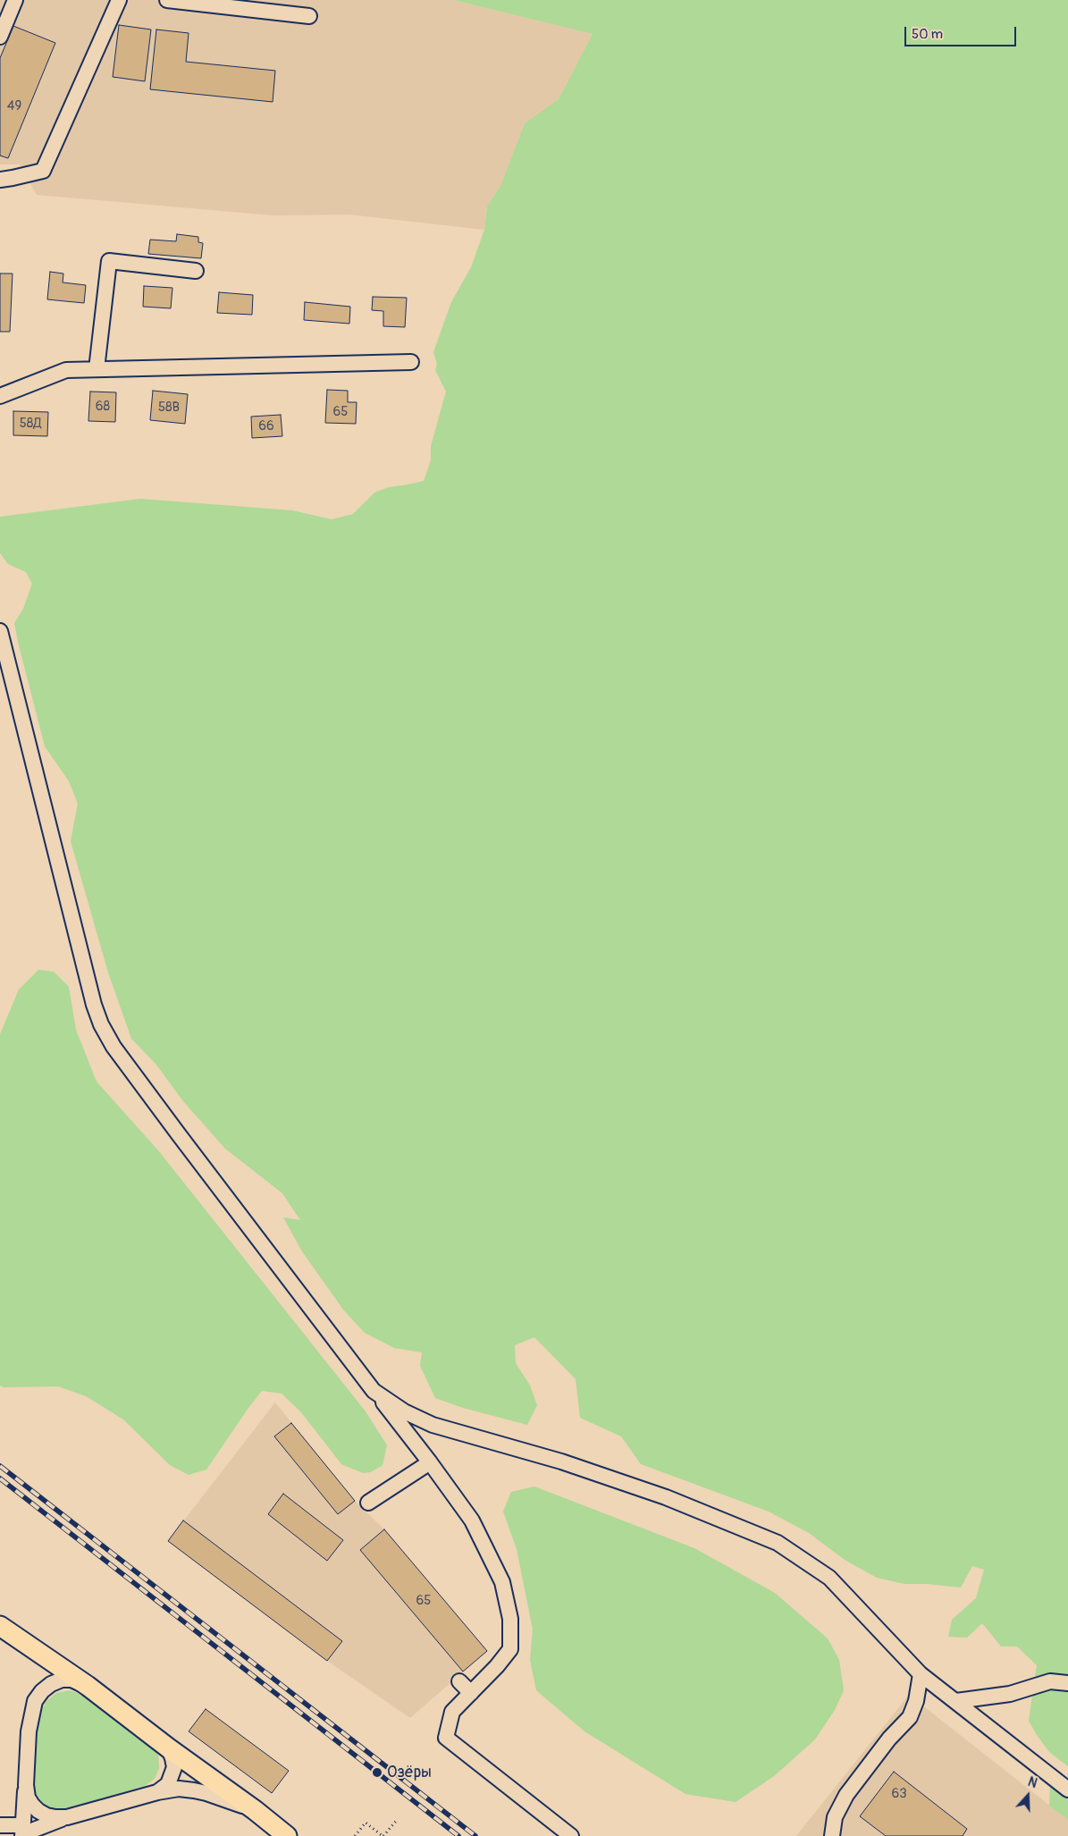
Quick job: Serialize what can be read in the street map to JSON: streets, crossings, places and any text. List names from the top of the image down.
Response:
{
  "places": ["Озёры"],
  "house_numbers": [
    "49",
    "68",
    "58В",
    "65",
    "58Д",
    "66",
    "65",
    "63"
  ],
  "scale_bar": "50 m",
  "north": "top"
}
